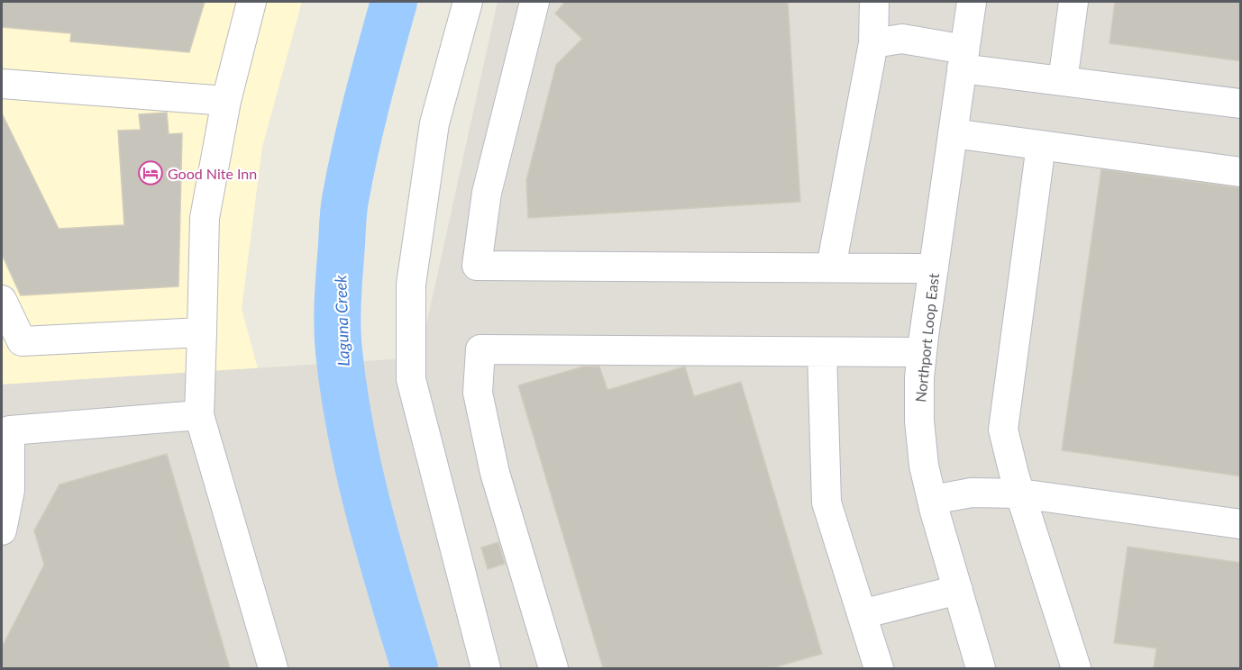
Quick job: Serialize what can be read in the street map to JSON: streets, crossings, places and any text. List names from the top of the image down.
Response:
{
  "streets": {
    "street": ["Northport Loop East"]
  },
  "water": ["Laguna Creek"],
  "places": {
    "hotel": ["Good Nite Inn"]
  }
}
